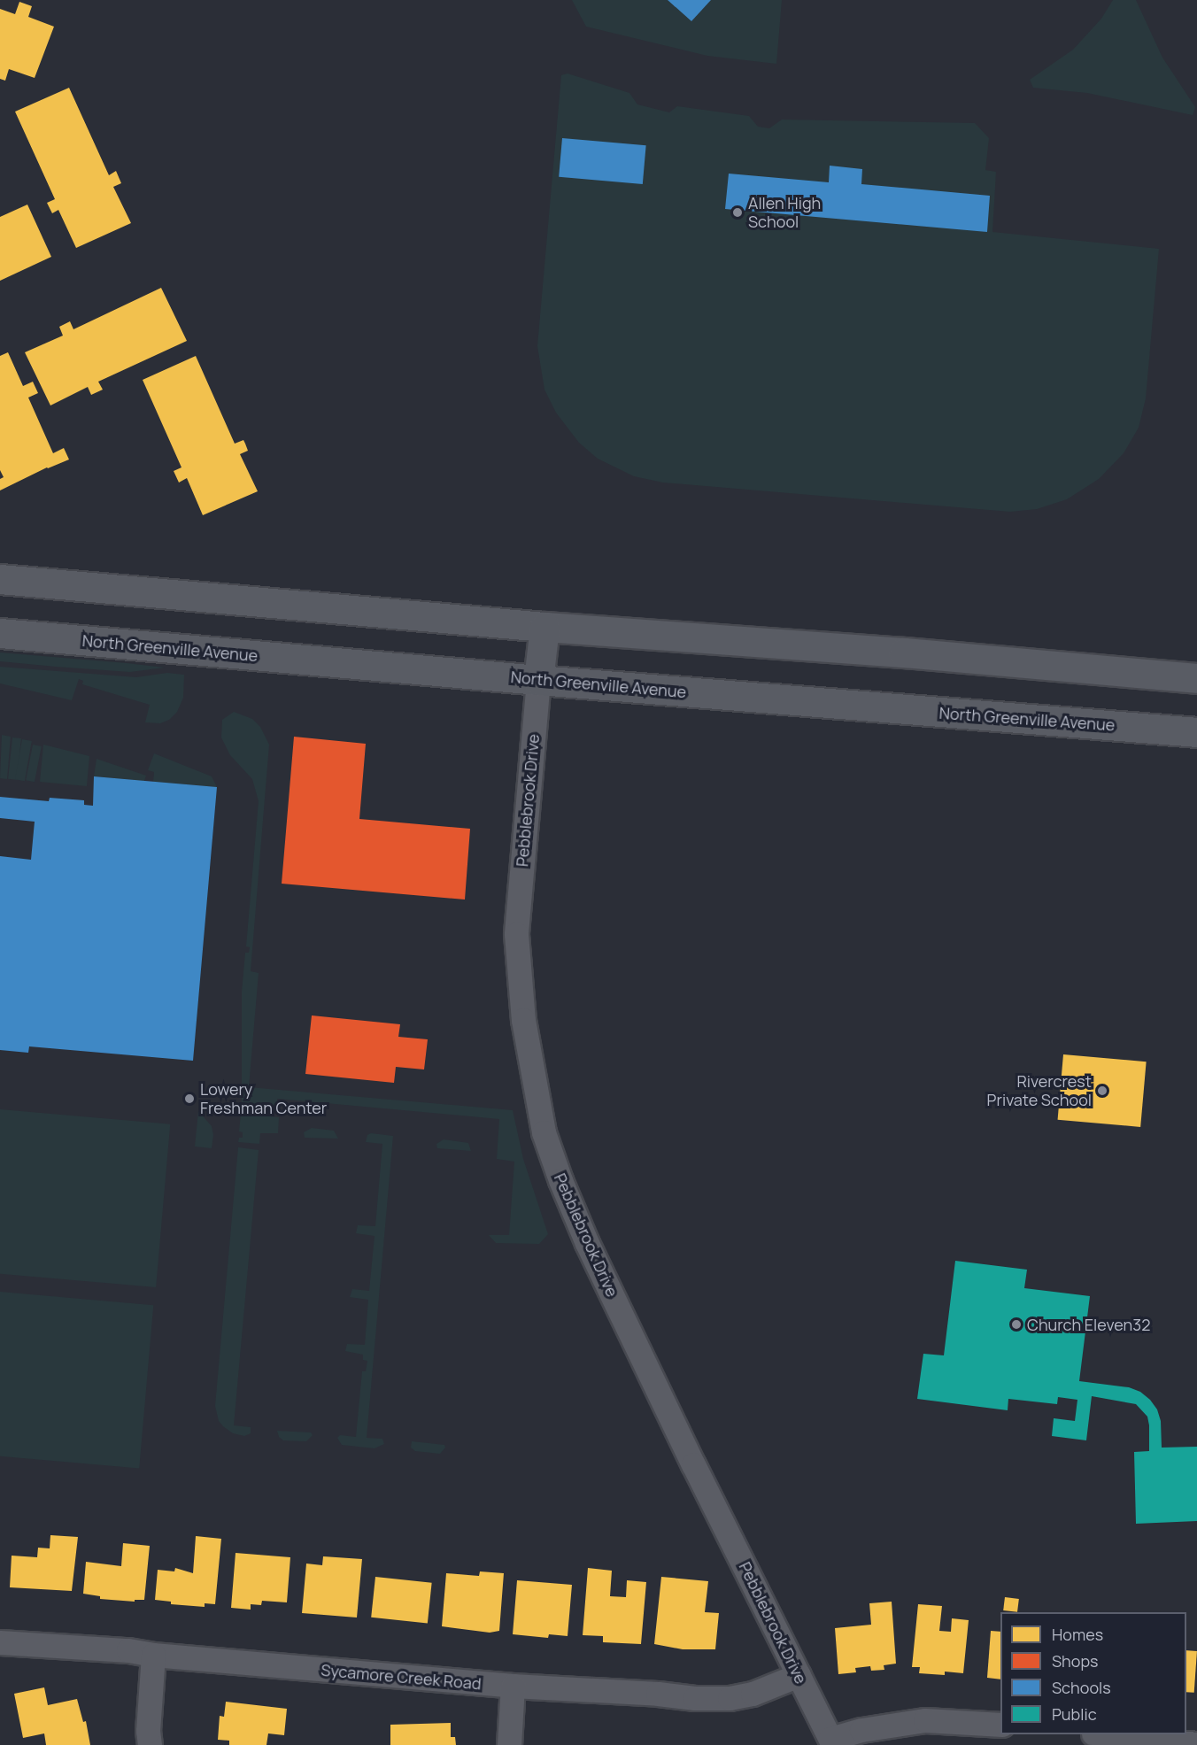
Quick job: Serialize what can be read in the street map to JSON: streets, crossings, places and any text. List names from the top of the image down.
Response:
{
  "streets": {
    "main road": ["North Greenville Avenue"],
    "street": ["Pebblebrook Drive", "Sycamore Creek Road"]
  },
  "crossings": [
    ["North Greenville Avenue", "Pebblebrook Drive"],
    ["Pebblebrook Drive", "Sycamore Creek Road"]
  ],
  "places": [
    "Allen High School",
    "Rivercrest Private School",
    "Lowery Freshman Center",
    "Church Eleven32"
  ],
  "legend": [
    "Homes",
    "Shops",
    "Schools",
    "Public"
  ]
}
